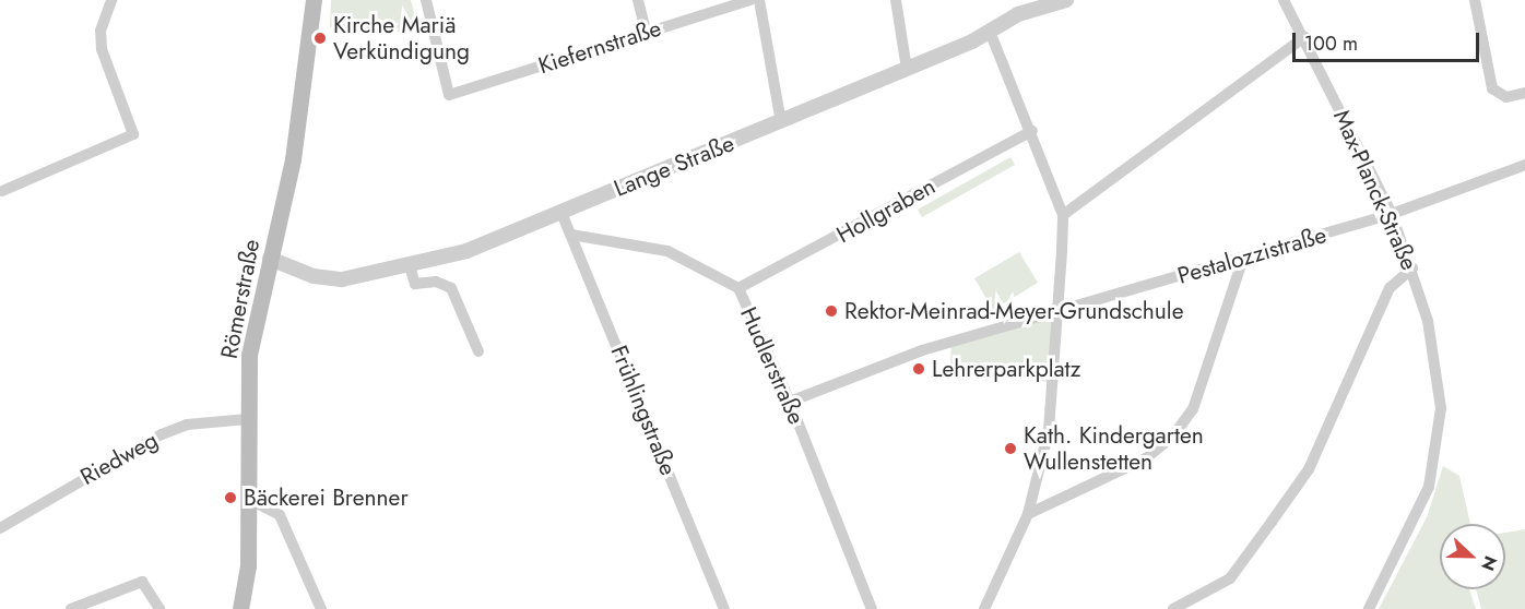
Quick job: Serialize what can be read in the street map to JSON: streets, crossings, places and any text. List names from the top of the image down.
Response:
{
  "streets": {
    "main road": ["Römerstraße"],
    "street": [
      "Kiefernstraße",
      "Lange Straße",
      "Max-Planck-Straße",
      "Hollgraben",
      "Pestalozzistraße",
      "Hudlerstraße",
      "Frühlingstraße",
      "Riedweg"
    ]
  },
  "crossings": [
    ["Lange Straße", "Römerstraße"],
    ["Lange Straße", "Frühlingstraße"],
    ["Max-Planck-Straße", "Pestalozzistraße"],
    ["Hollgraben", "Hudlerstraße"],
    ["Pestalozzistraße", "Hudlerstraße"],
    ["Römerstraße", "Riedweg"],
    ["Hudlerstraße", "Frühlingstraße"]
  ],
  "places": [
    "Kirche Mariä Verkündigung",
    "Rektor-Meinrad-Meyer-Grundschule",
    "Lehrerparkplatz",
    "Kath. Kindergarten Wullenstetten",
    "Bäckerei Brenner"
  ],
  "scale_bar": "100 m",
  "north": "right"
}
